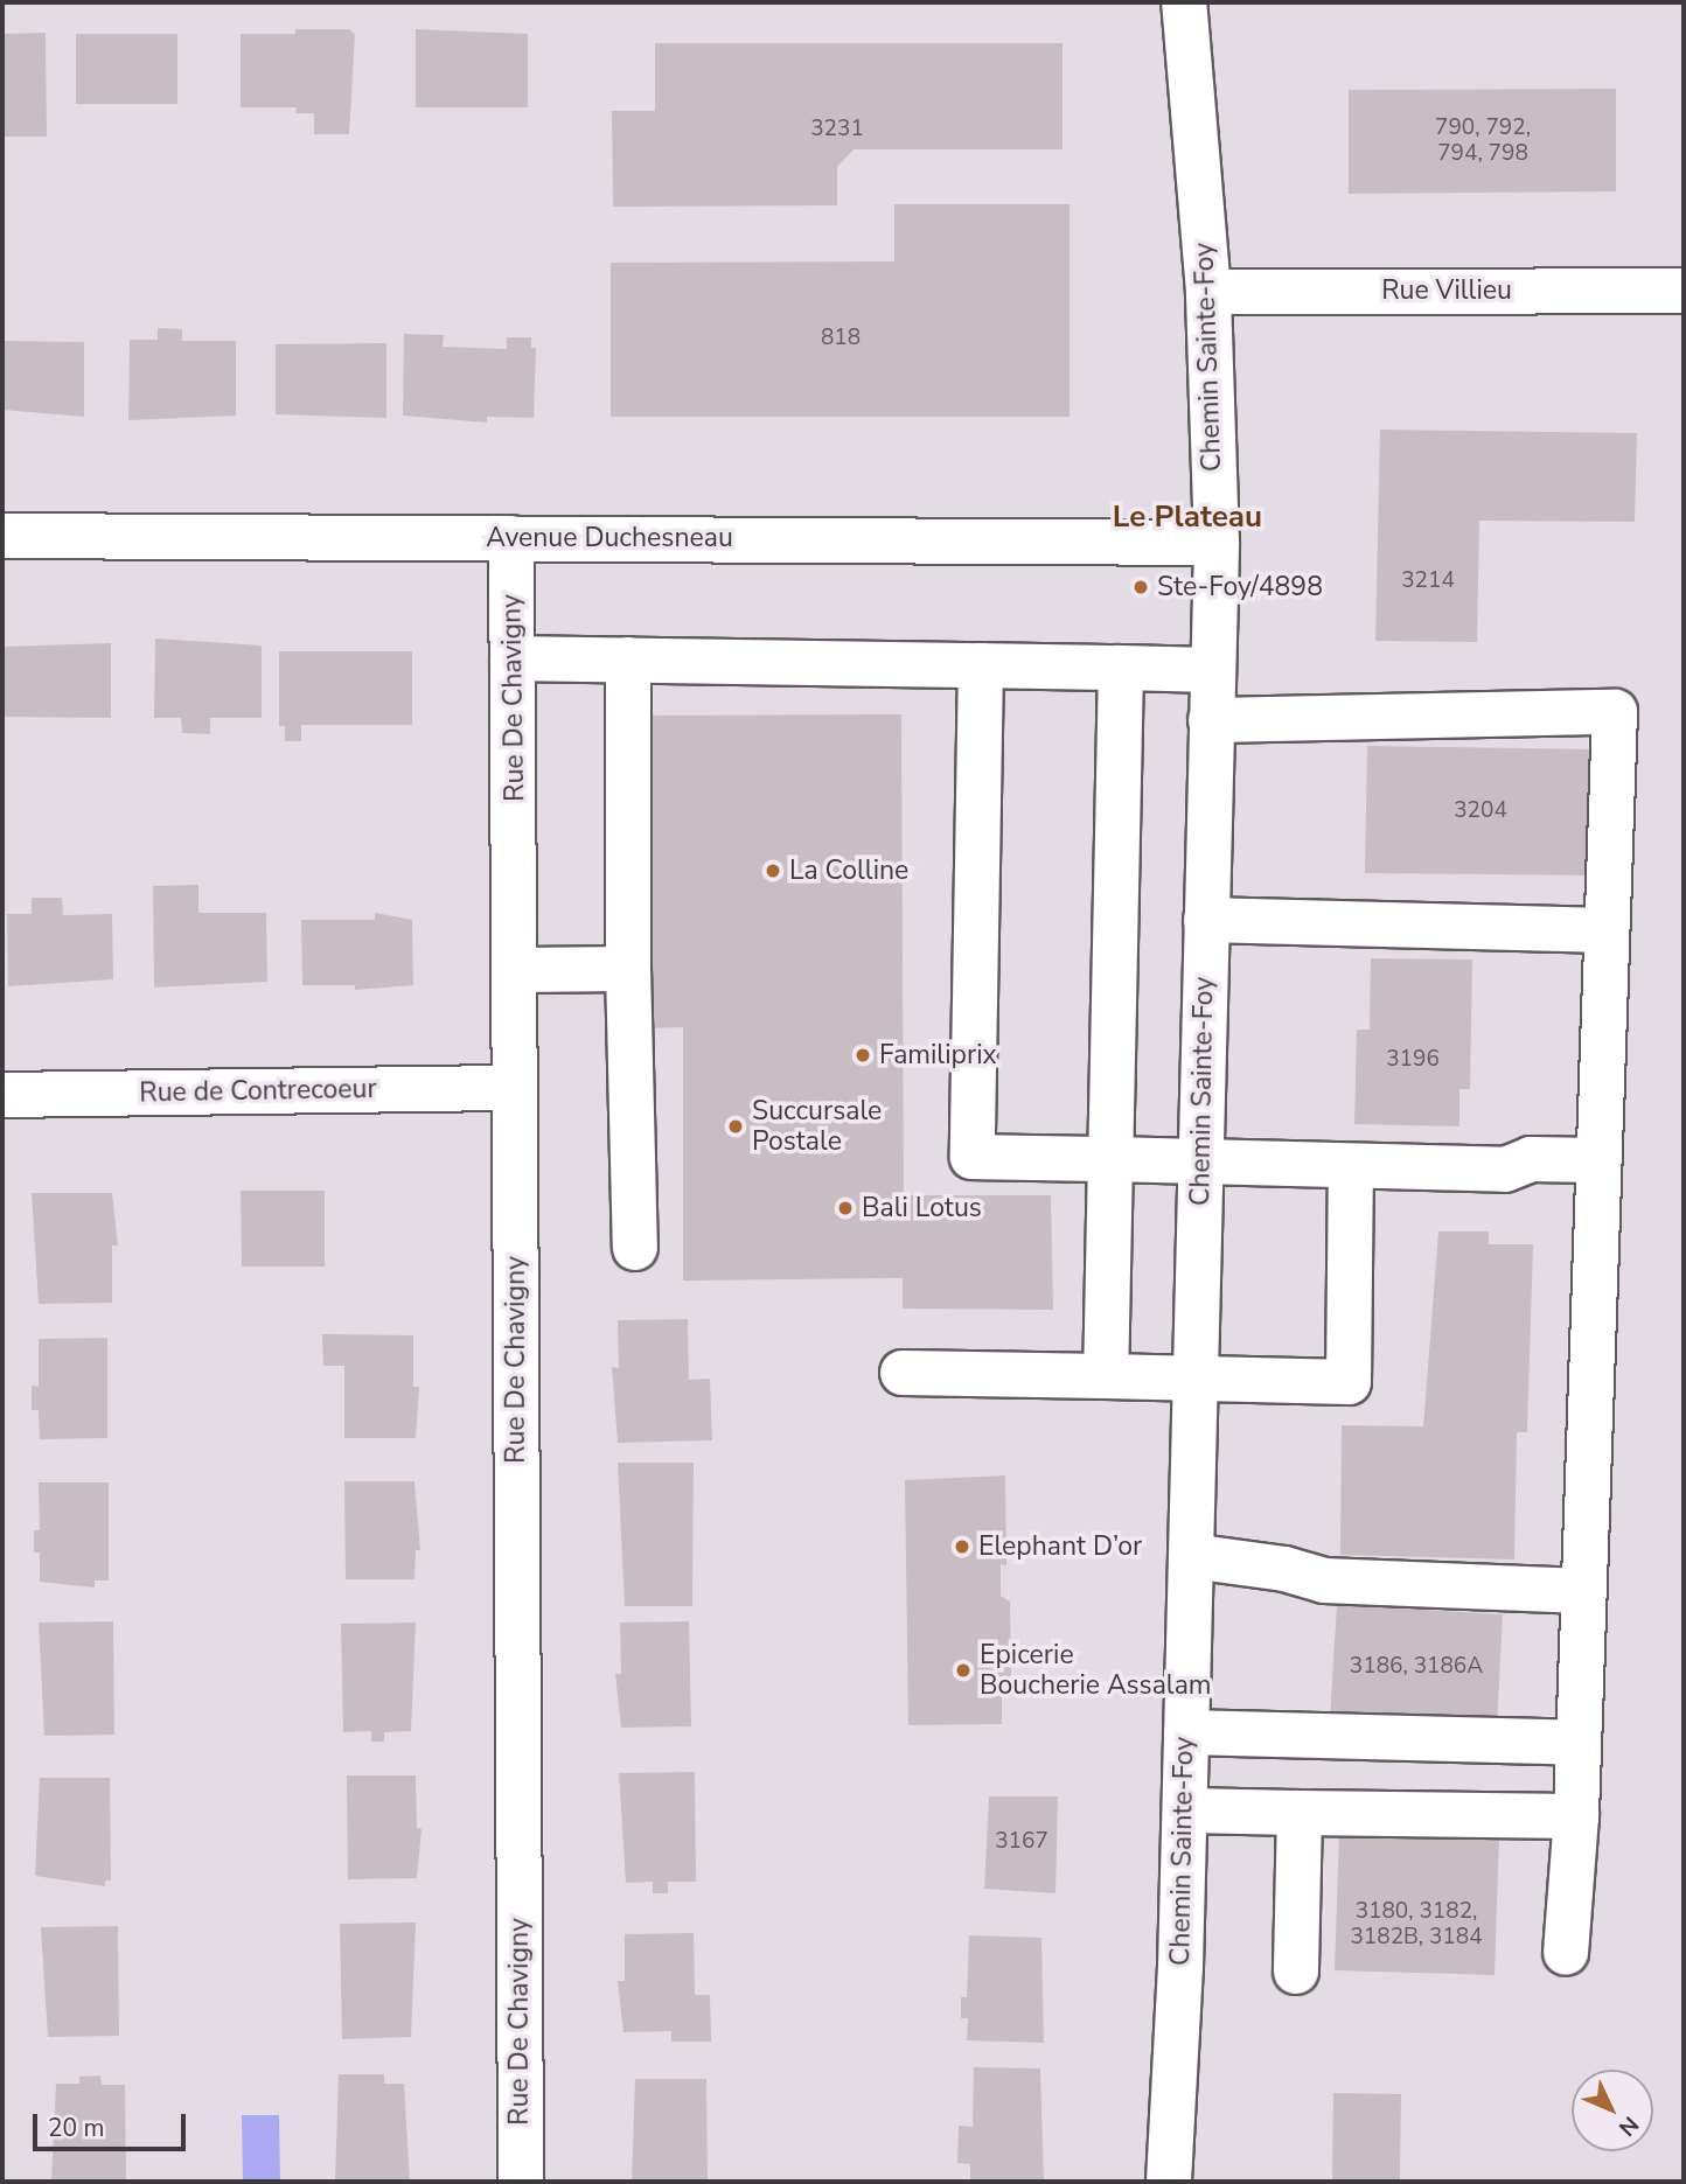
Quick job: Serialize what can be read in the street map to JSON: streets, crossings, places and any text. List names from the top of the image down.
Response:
{
  "streets": {
    "street": [
      "Rue Villieu",
      "Chemin Sainte-Foy",
      "Avenue Duchesneau",
      "Rue De Chavigny",
      "Rue de Contrecoeur"
    ]
  },
  "crossings": [
    ["Rue Villieu", "Chemin Sainte-Foy"],
    ["Chemin Sainte-Foy", "Avenue Duchesneau"],
    ["Avenue Duchesneau", "Rue De Chavigny"],
    ["Rue De Chavigny", "Rue de Contrecoeur"]
  ],
  "districts": ["Le Plateau"],
  "places": [
    "Ste-Foy/4898",
    "La Colline",
    "Familiprix",
    "Succursale Postale",
    "Bali Lotus",
    "Elephant D’or",
    "Epicerie Boucherie Assalam"
  ],
  "house_numbers": [
    "790, 792, 794, 798",
    "3231",
    "818",
    "3214",
    "3204",
    "3196",
    "3186, 3186A",
    "3167",
    "3180, 3182, 3182B, 3184"
  ],
  "scale_bar": "20 m",
  "north": "bottom right"
}
